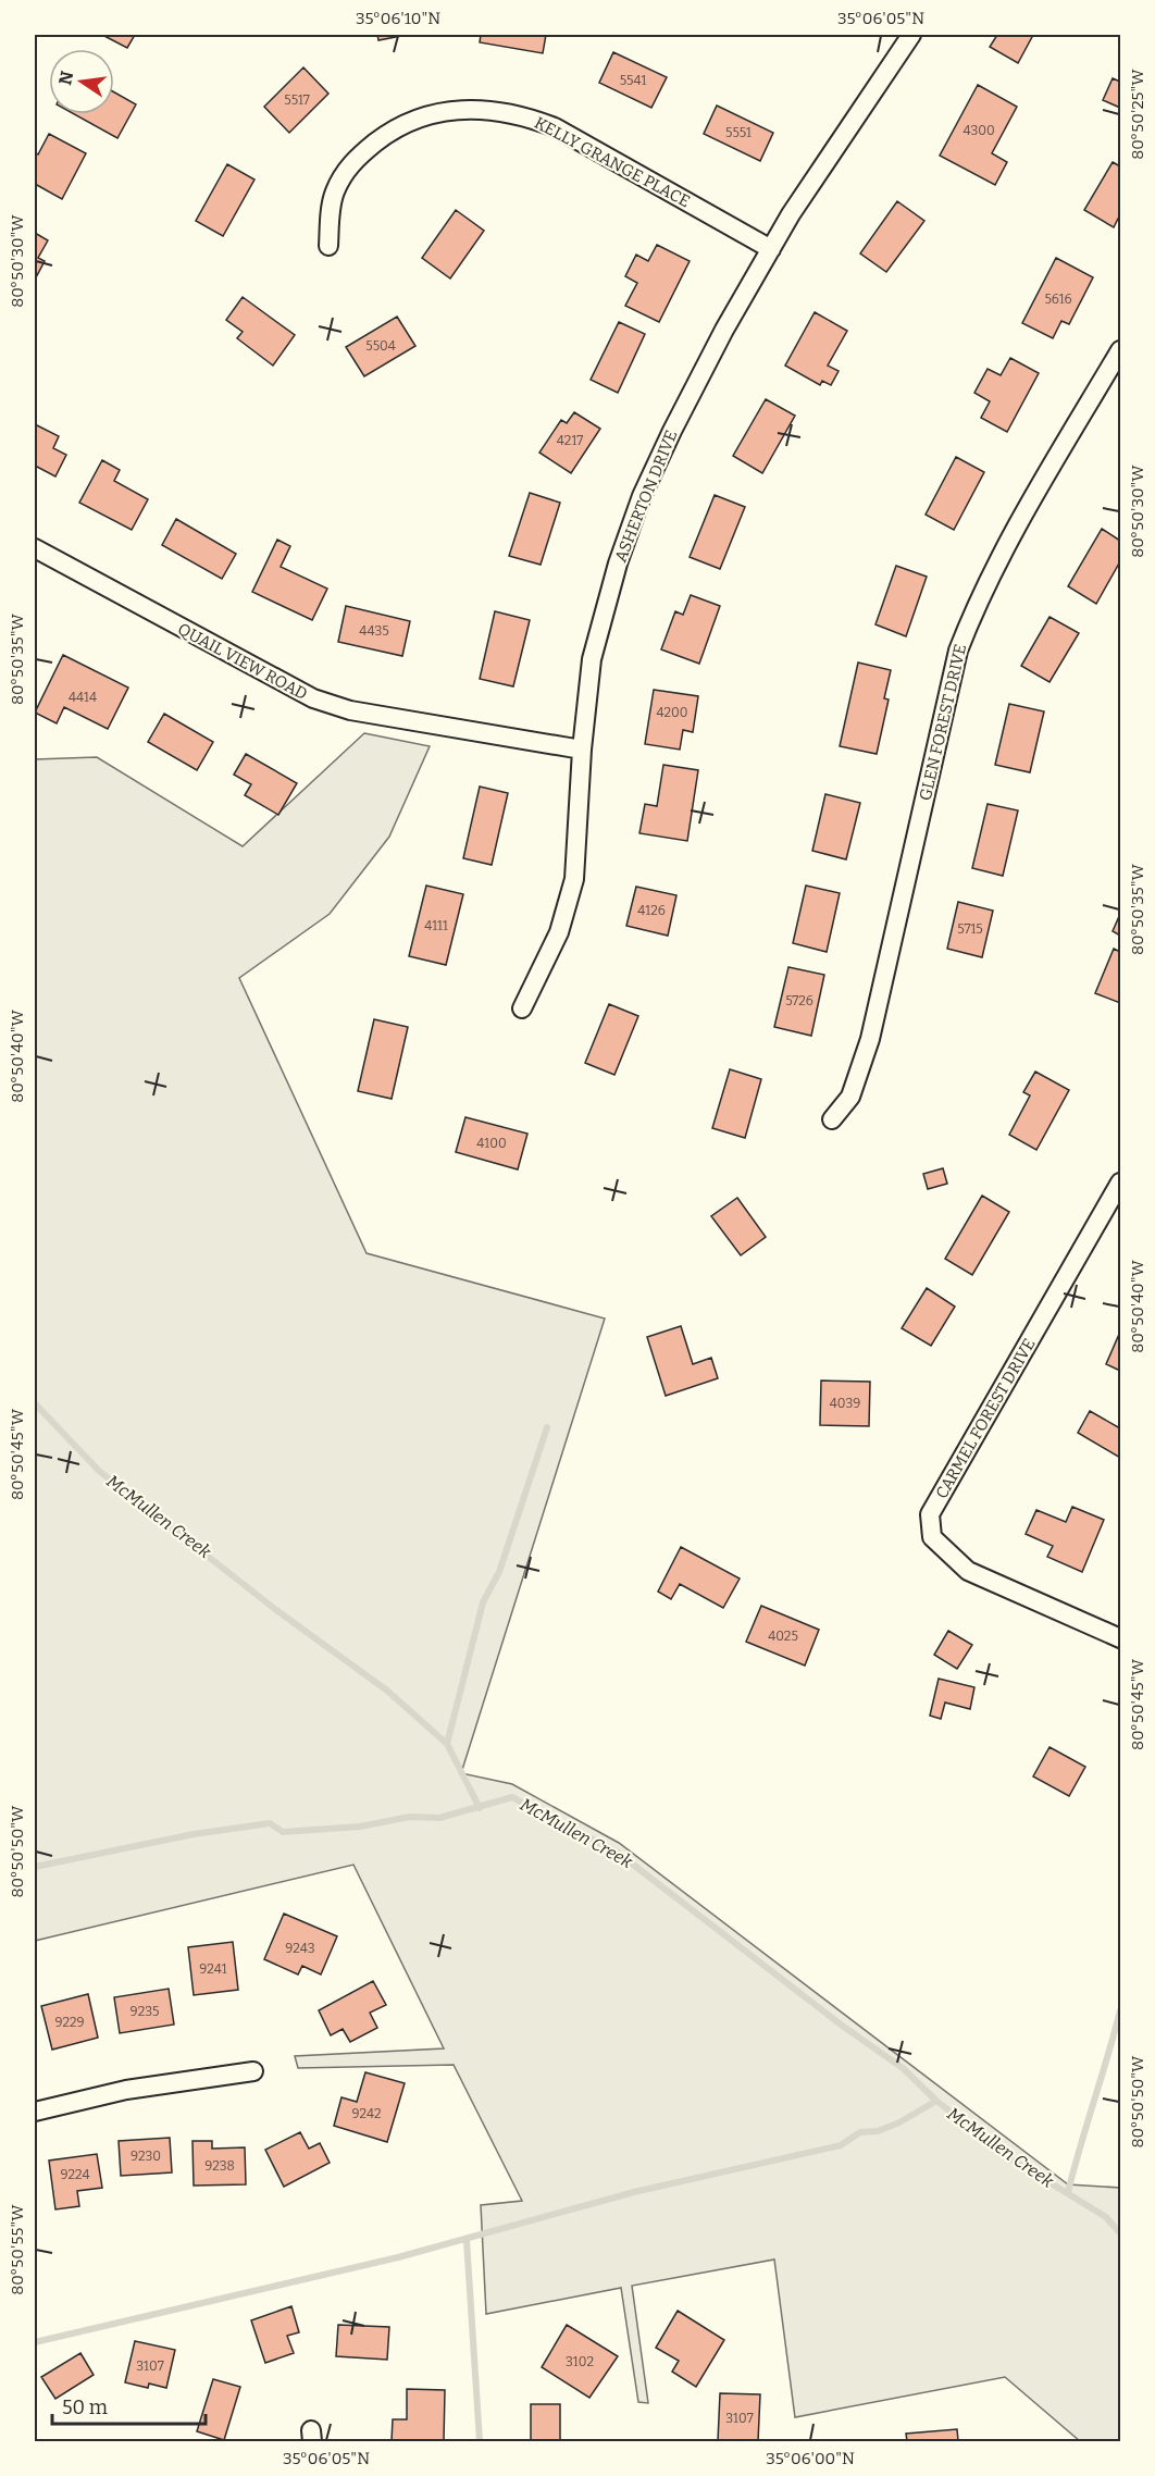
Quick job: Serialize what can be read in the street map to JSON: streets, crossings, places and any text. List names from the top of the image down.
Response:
{
  "streets": {
    "street": [
      "KELLY GRANGE PLACE",
      "ASHERTON DRIVE",
      "QUAIL VIEW ROAD",
      "GLEN FOREST DRIVE",
      "CARMEL FOREST DRIVE"
    ]
  },
  "crossings": [
    ["KELLY GRANGE PLACE", "ASHERTON DRIVE"],
    ["ASHERTON DRIVE", "QUAIL VIEW ROAD"]
  ],
  "water": ["McMullen Creek"],
  "house_numbers": [
    "5541",
    "5517",
    "4300",
    "5551",
    "5616",
    "5504",
    "4217",
    "4435",
    "4414",
    "4200",
    "4126",
    "4111",
    "5715",
    "5726",
    "4100",
    "4039",
    "4025",
    "9243",
    "9241",
    "9235",
    "9229",
    "9242",
    "9230",
    "9238",
    "9224",
    "3102",
    "3107",
    "3107"
  ],
  "scale_bar": "50 m",
  "north": "left",
  "coordinates": [
    "35°06'10\"N",
    "35°06'05\"N",
    "80°50'25\"W",
    "80°50'30\"W",
    "80°50'35\"W",
    "80°50'40\"W",
    "80°50'45\"W",
    "80°50'50\"W",
    "80°50'55\"W",
    "35°06'00\"N"
  ]
}
